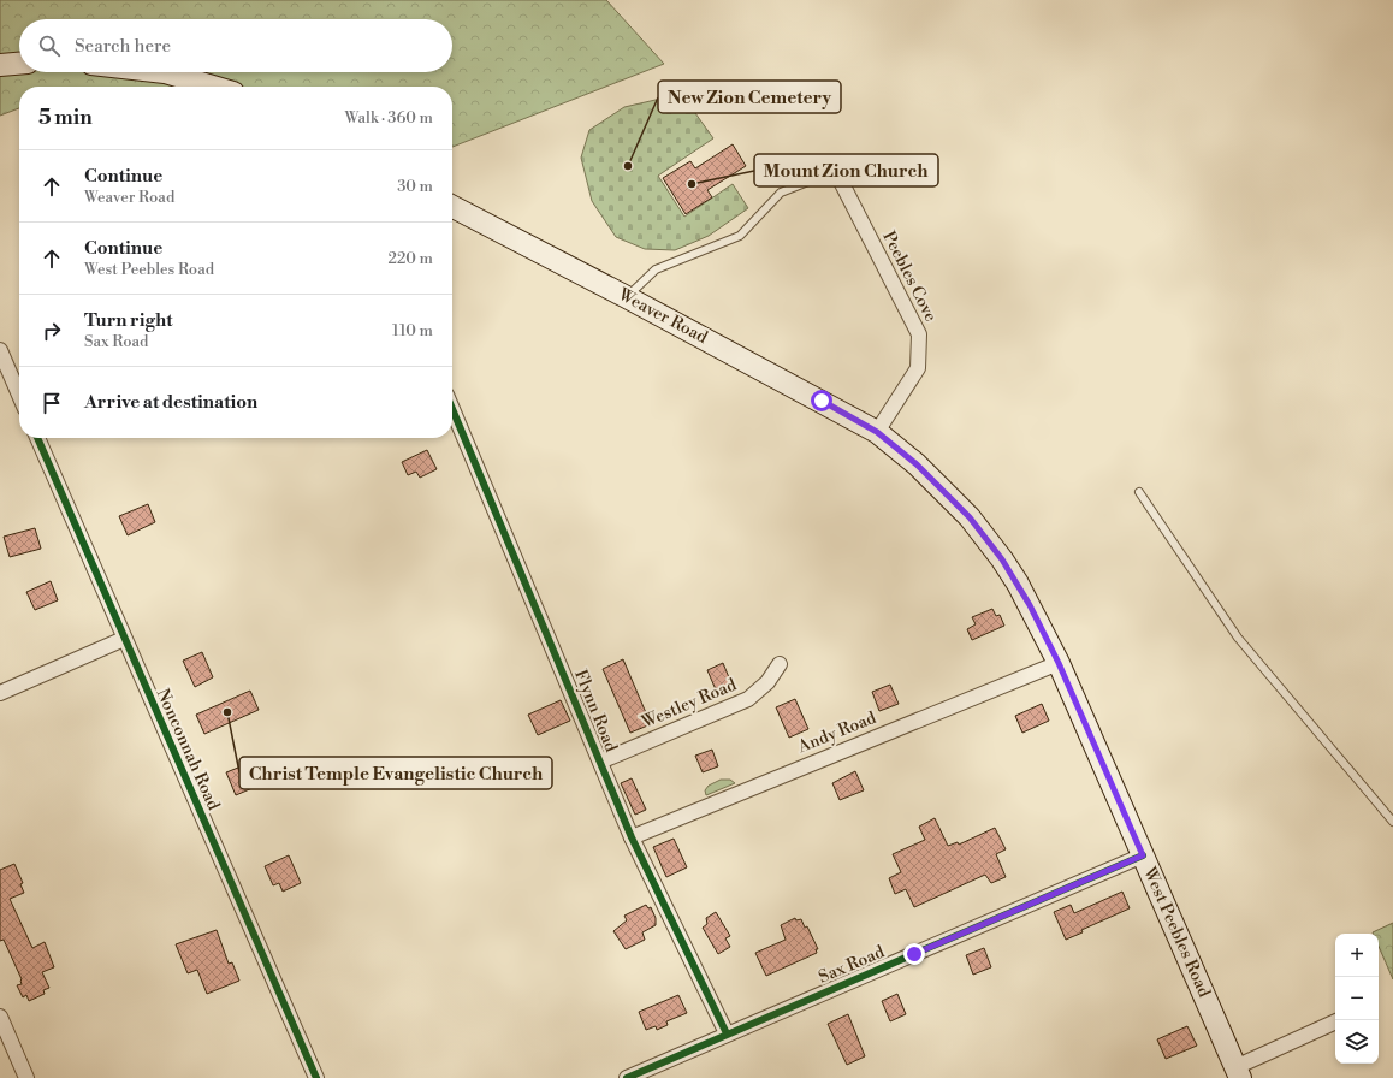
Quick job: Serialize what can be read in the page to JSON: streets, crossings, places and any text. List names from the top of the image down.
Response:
{
  "streets": {
    "main road": ["Weaver Road", "West Peebles Road"],
    "street": [
      "Peebles Cove",
      "Westley Road",
      "Flynn Road",
      "Andy Road",
      "Nonconnah Road",
      "Sax Road"
    ]
  },
  "crossings": [
    ["Peebles Cove", "Weaver Road"],
    ["Peebles Cove", "West Peebles Road"],
    ["Weaver Road", "West Peebles Road"],
    ["Westley Road", "Flynn Road"],
    ["Flynn Road", "Andy Road"],
    ["Flynn Road", "Sax Road"],
    ["Andy Road", "West Peebles Road"],
    ["West Peebles Road", "Sax Road"]
  ],
  "places": ["New Zion Cemetery", "Mount Zion Church", "Christ Temple Evangelistic Church"],
  "page": {
    "search": "Search here",
    "heading": ["5 min", "Walk · 360 m"],
    "list": [
      ["Continue", "Weaver Road", "30 m"],
      ["Continue", "West Peebles Road", "220 m"],
      ["Turn right", "Sax Road", "110 m"],
      "Arrive at destination"
    ],
    "map_buttons": ["+", "−"]
  }
}
